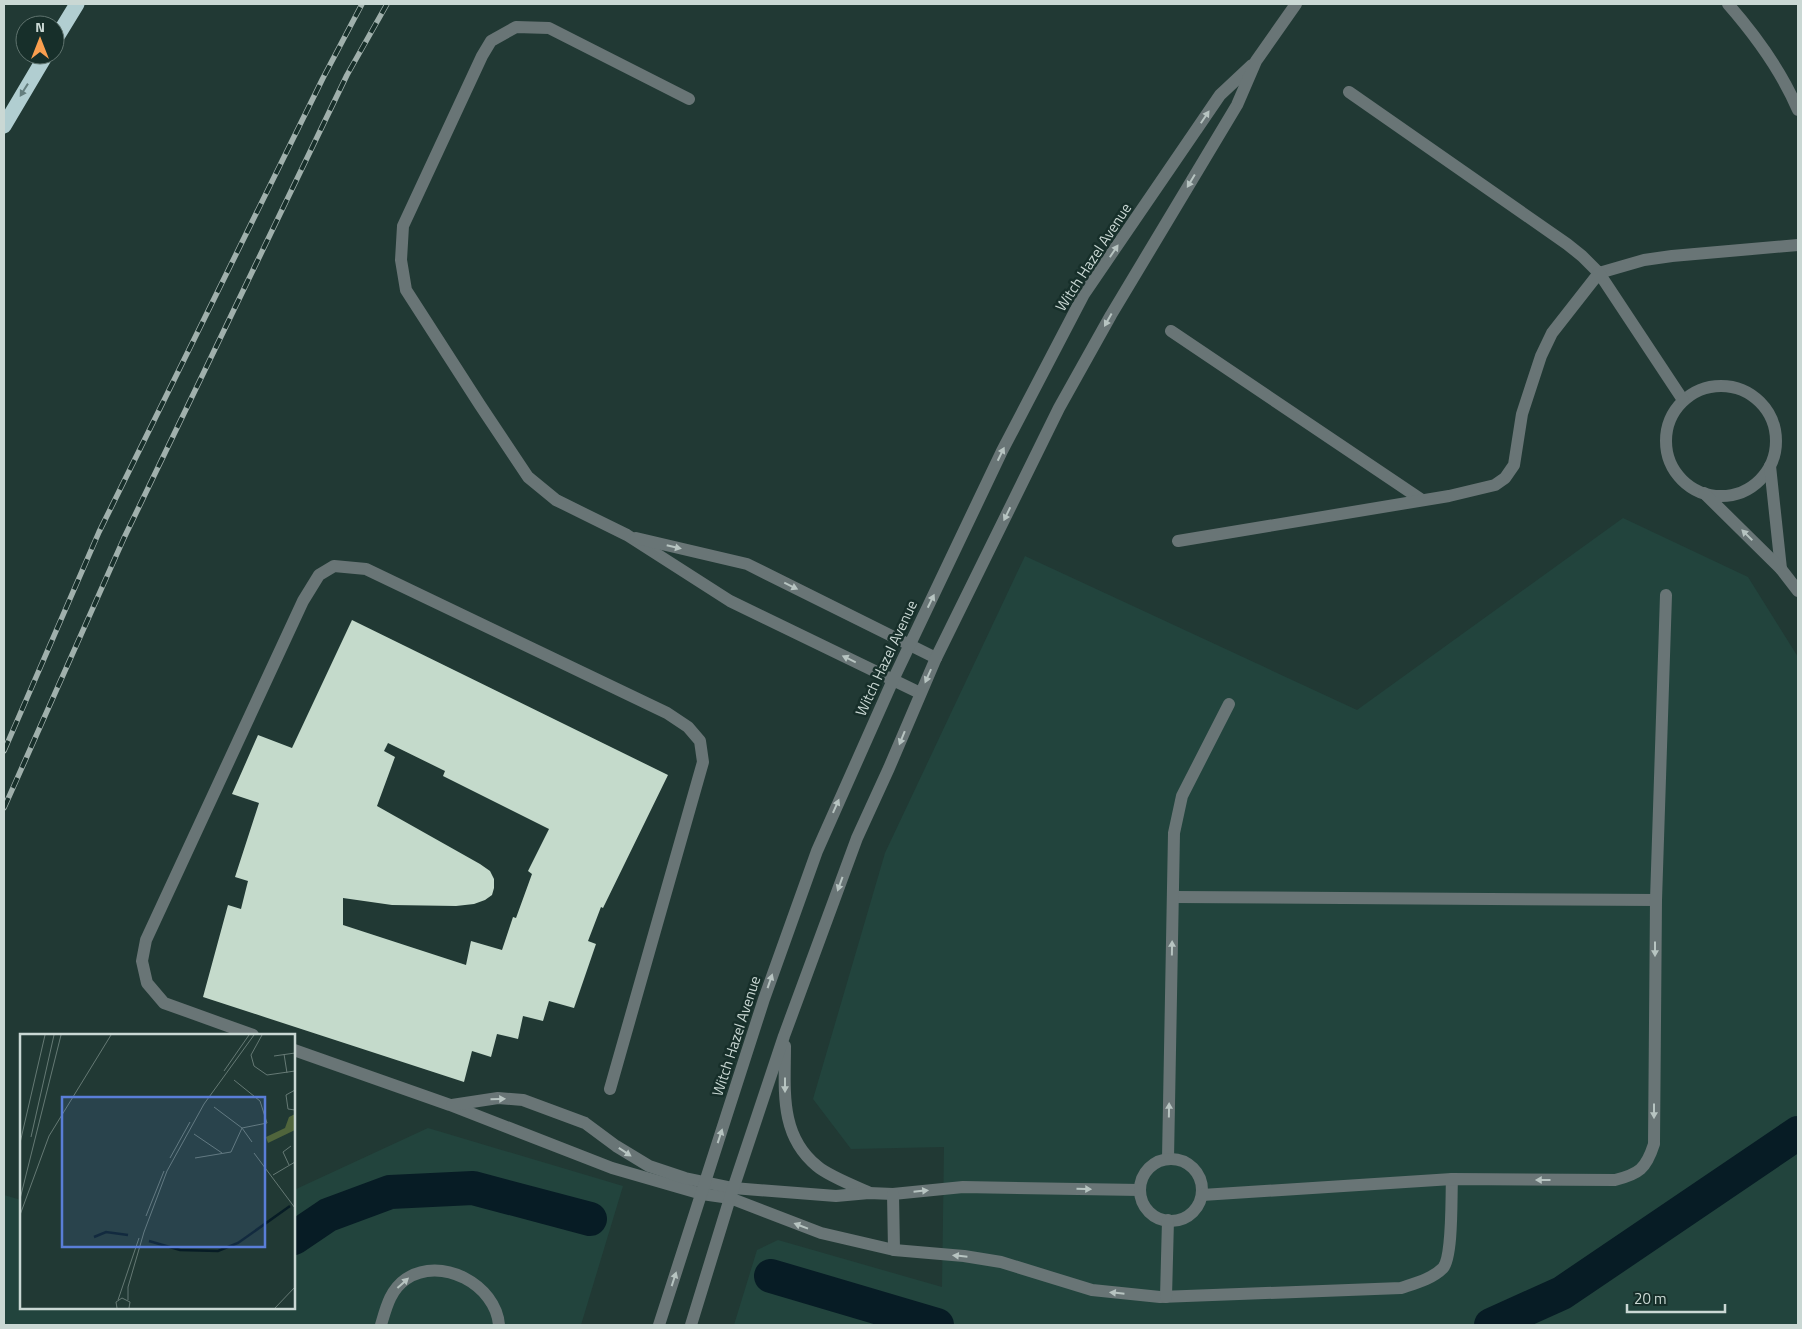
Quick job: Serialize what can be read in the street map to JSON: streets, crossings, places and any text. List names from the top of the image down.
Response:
{
  "streets": {
    "street": ["Witch Hazel Avenue"]
  },
  "scale_bar": "20 m",
  "north": "top"
}
